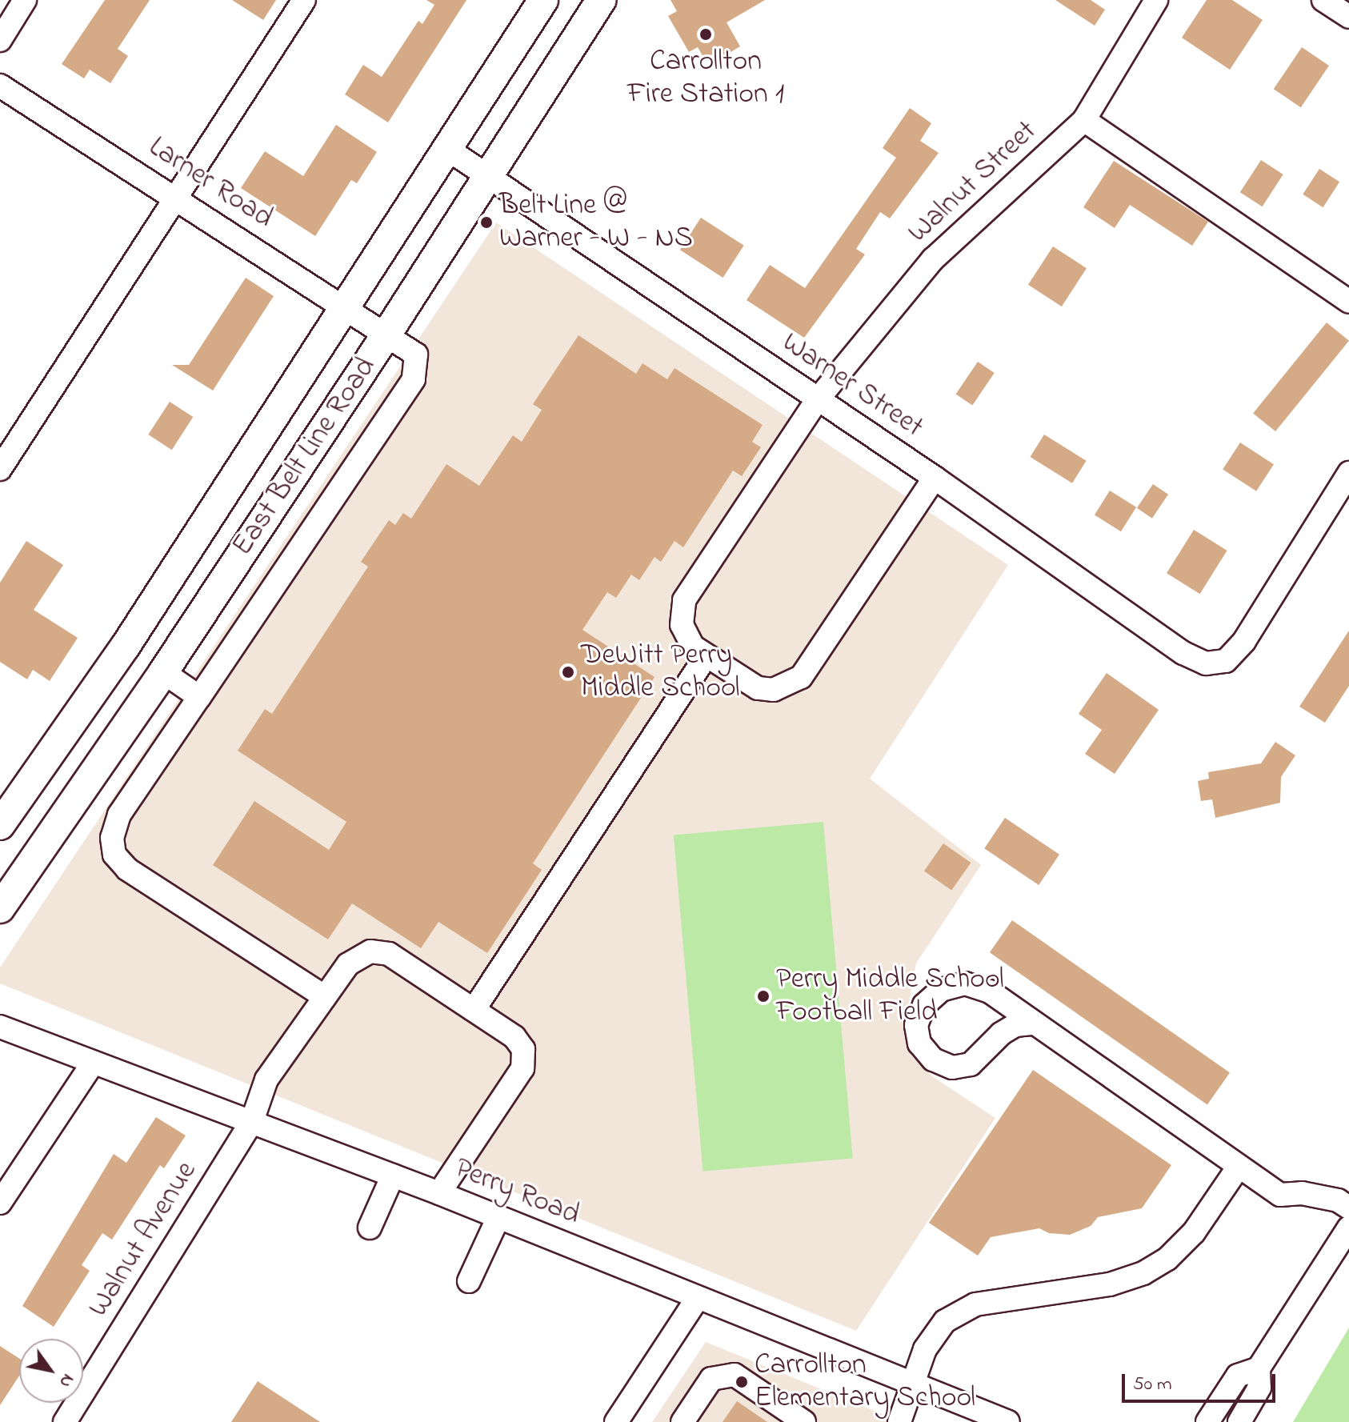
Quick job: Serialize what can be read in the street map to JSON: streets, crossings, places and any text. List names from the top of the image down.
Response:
{
  "streets": {
    "main road": ["East Belt Line Road"],
    "street": [
      "Walnut Street",
      "Larner Road",
      "Warner Street",
      "Perry Road",
      "Walnut Avenue"
    ]
  },
  "crossings": [
    ["Walnut Street", "Warner Street"],
    ["Larner Road", "East Belt Line Road"],
    ["Warner Street", "East Belt Line Road"],
    ["Perry Road", "Walnut Avenue"]
  ],
  "places": [
    "Carrollton Fire Station 1",
    "Belt Line @ Warner - W - NS",
    "DeWitt Perry Middle School",
    "Perry Middle School Football Field",
    "Carrollton Elementary School"
  ],
  "scale_bar": "50 m",
  "north": "bottom right"
}
